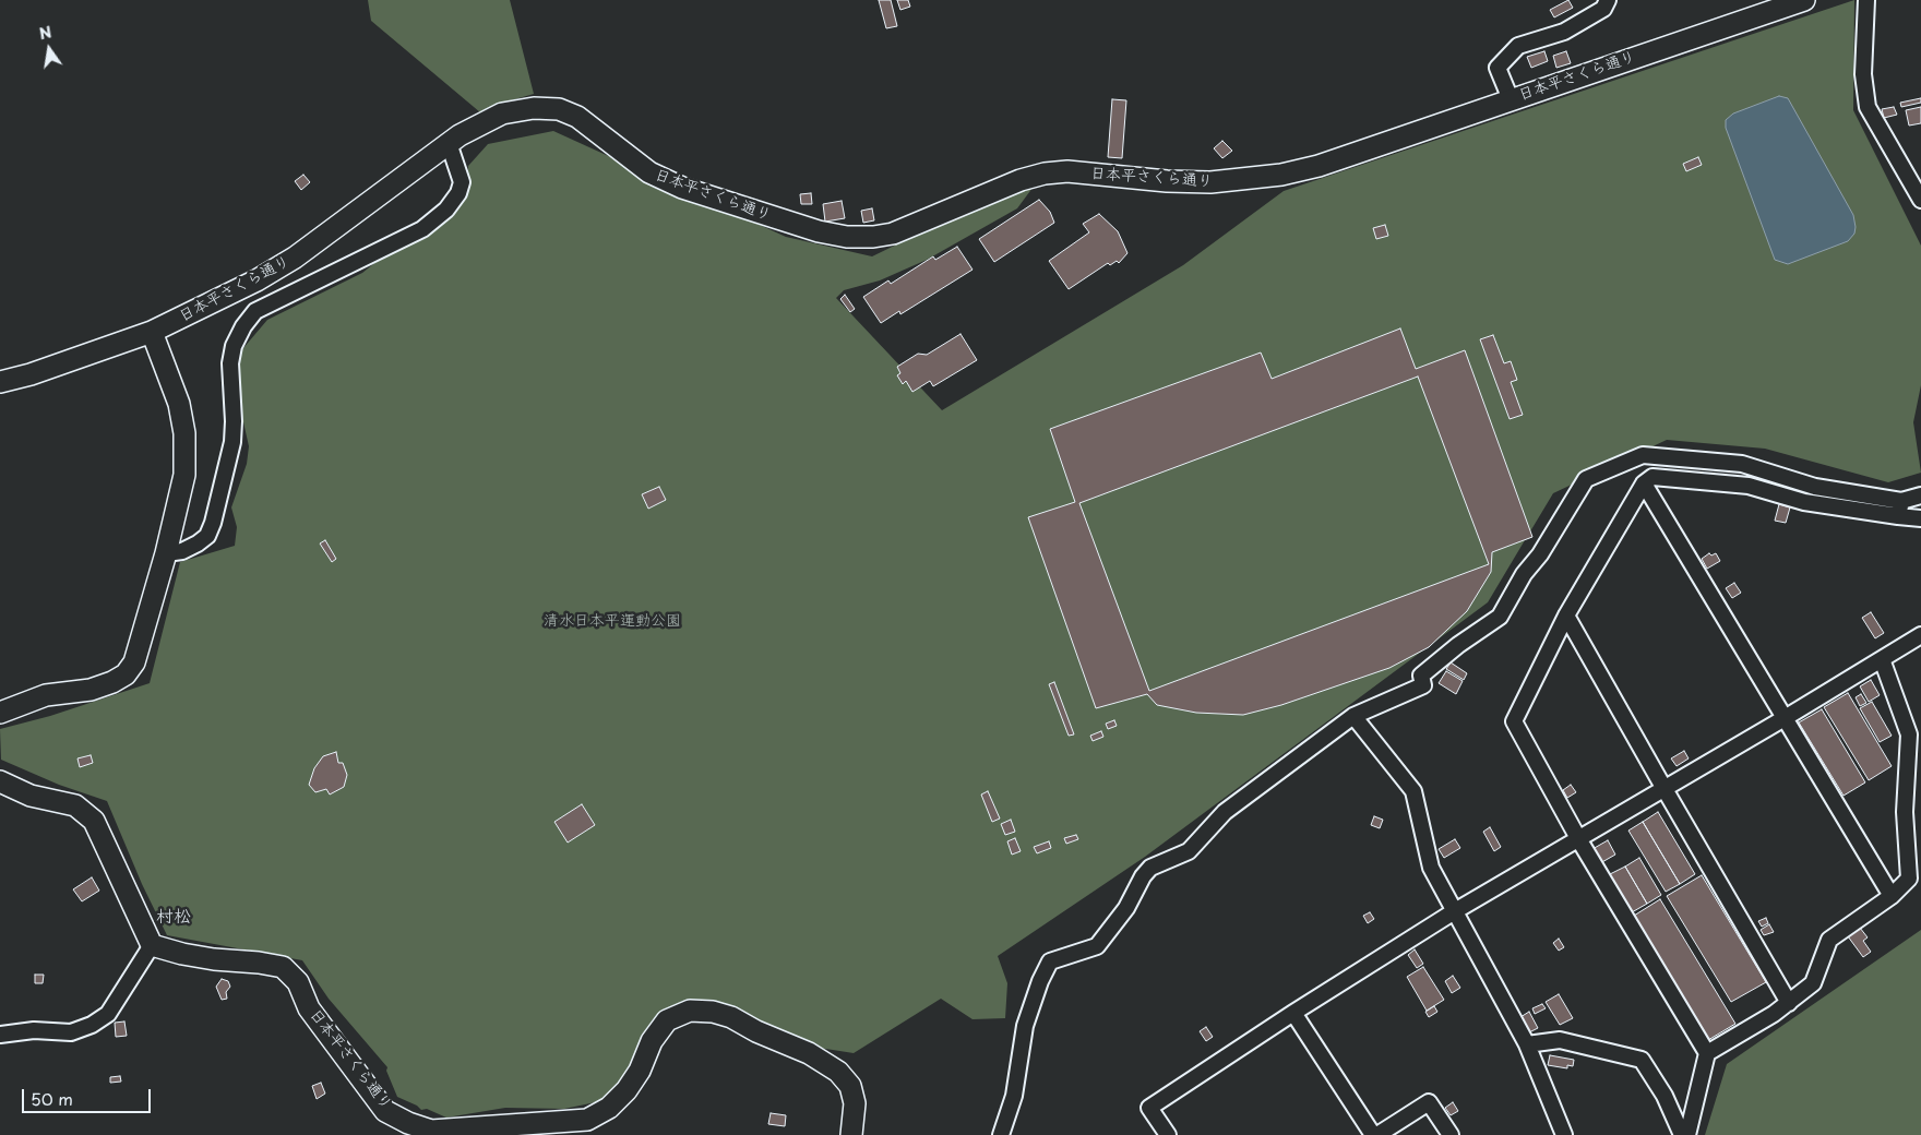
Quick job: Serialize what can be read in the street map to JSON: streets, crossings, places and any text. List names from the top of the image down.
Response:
{
  "streets": {
    "street": ["日本平さくら通り"]
  },
  "districts": ["村松"],
  "parks": ["清水日本平運動公園"],
  "scale_bar": "50 m",
  "north": "top"
}
